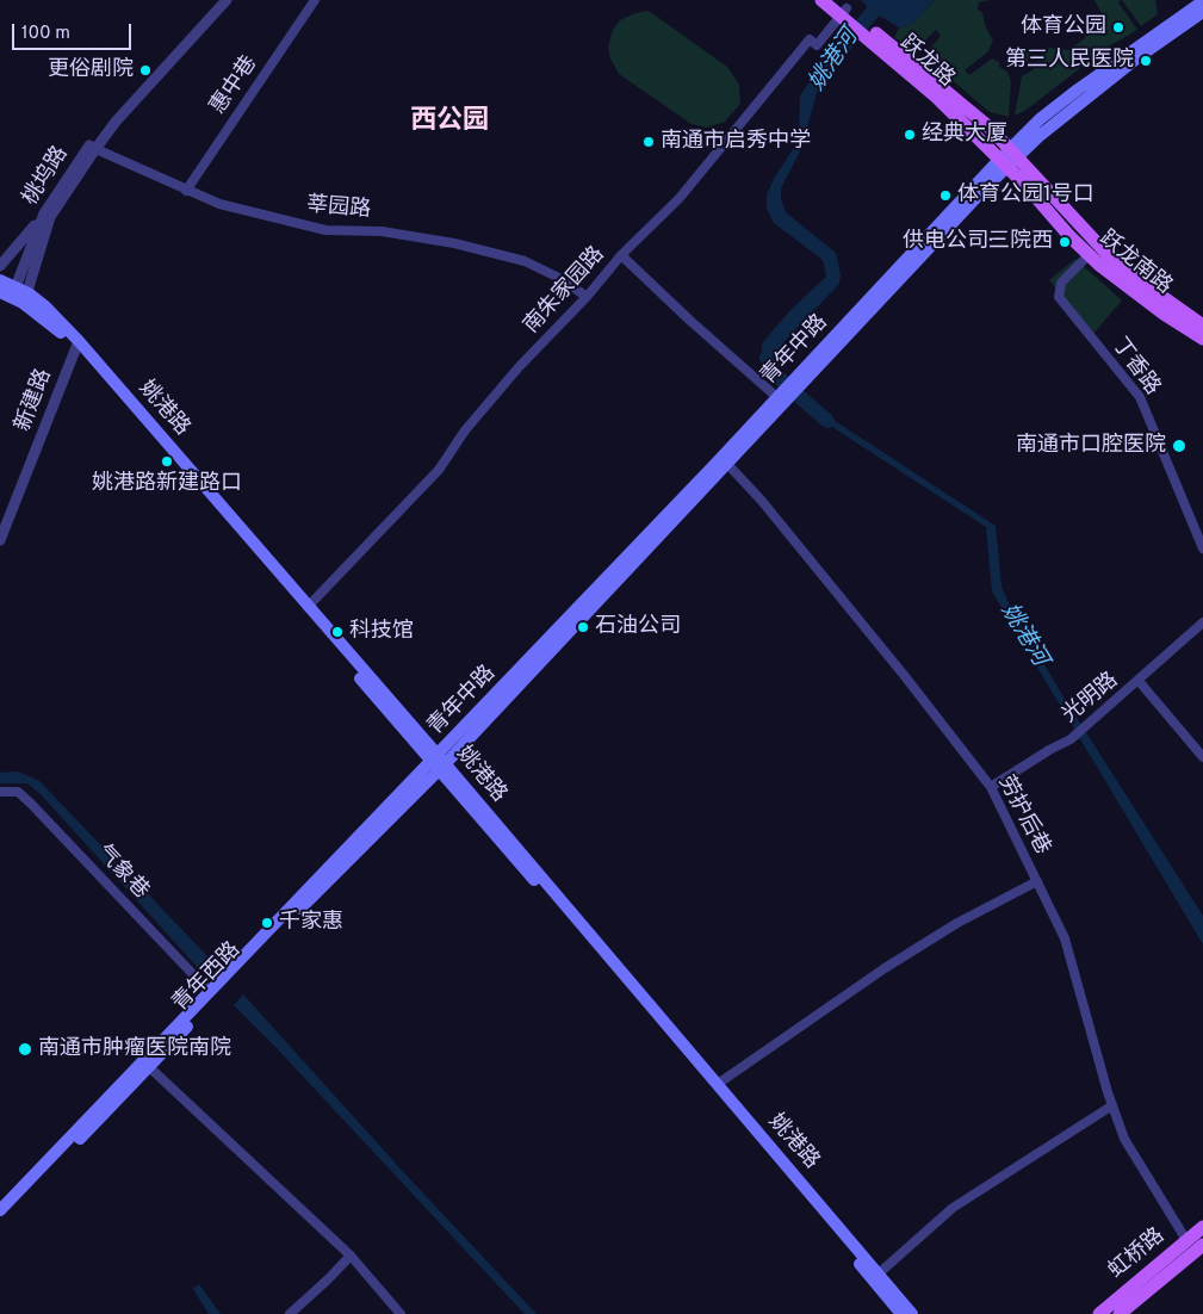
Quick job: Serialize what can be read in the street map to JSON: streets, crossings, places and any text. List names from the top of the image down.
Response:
{
  "streets": {
    "main road": [
      "跃龙路",
      "跃龙南路",
      "青年中路",
      "姚港路",
      "青年西路",
      "虹桥路"
    ],
    "street": [
      "惠中巷",
      "桃坞路",
      "莘园路",
      "南朱家园路",
      "丁香路",
      "新建路",
      "光明路",
      "劳护后巷",
      "气象巷"
    ]
  },
  "crossings": [
    ["跃龙路", "跃龙南路"],
    ["跃龙路", "南朱家园路"],
    ["跃龙路", "青年中路"],
    ["惠中巷", "莘园路"],
    ["桃坞路", "莘园路"],
    ["桃坞路", "姚港路"],
    ["莘园路", "南朱家园路"],
    ["跃龙南路", "青年中路"],
    ["跃龙南路", "丁香路"],
    ["南朱家园路", "姚港路"],
    ["青年中路", "姚港路"],
    ["青年中路", "劳护后巷"],
    ["青年中路", "青年西路"],
    ["新建路", "姚港路"],
    ["姚港路", "青年西路"],
    ["光明路", "劳护后巷"],
    ["劳护后巷", "虹桥路"],
    ["气象巷", "青年西路"]
  ],
  "districts": ["西公园"],
  "water": ["姚港河"],
  "places": [
    "体育公园",
    "第三人民医院",
    "更俗剧院",
    "经典大厦",
    "南通市启秀中学",
    "体育公园1号口",
    "供电公司·三院西",
    "南通市口腔医院",
    "姚港路新建路口",
    "石油公司",
    "科技馆",
    "千家惠",
    "南通市肿瘤医院南院"
  ],
  "scale_bar": "100 m"
}
